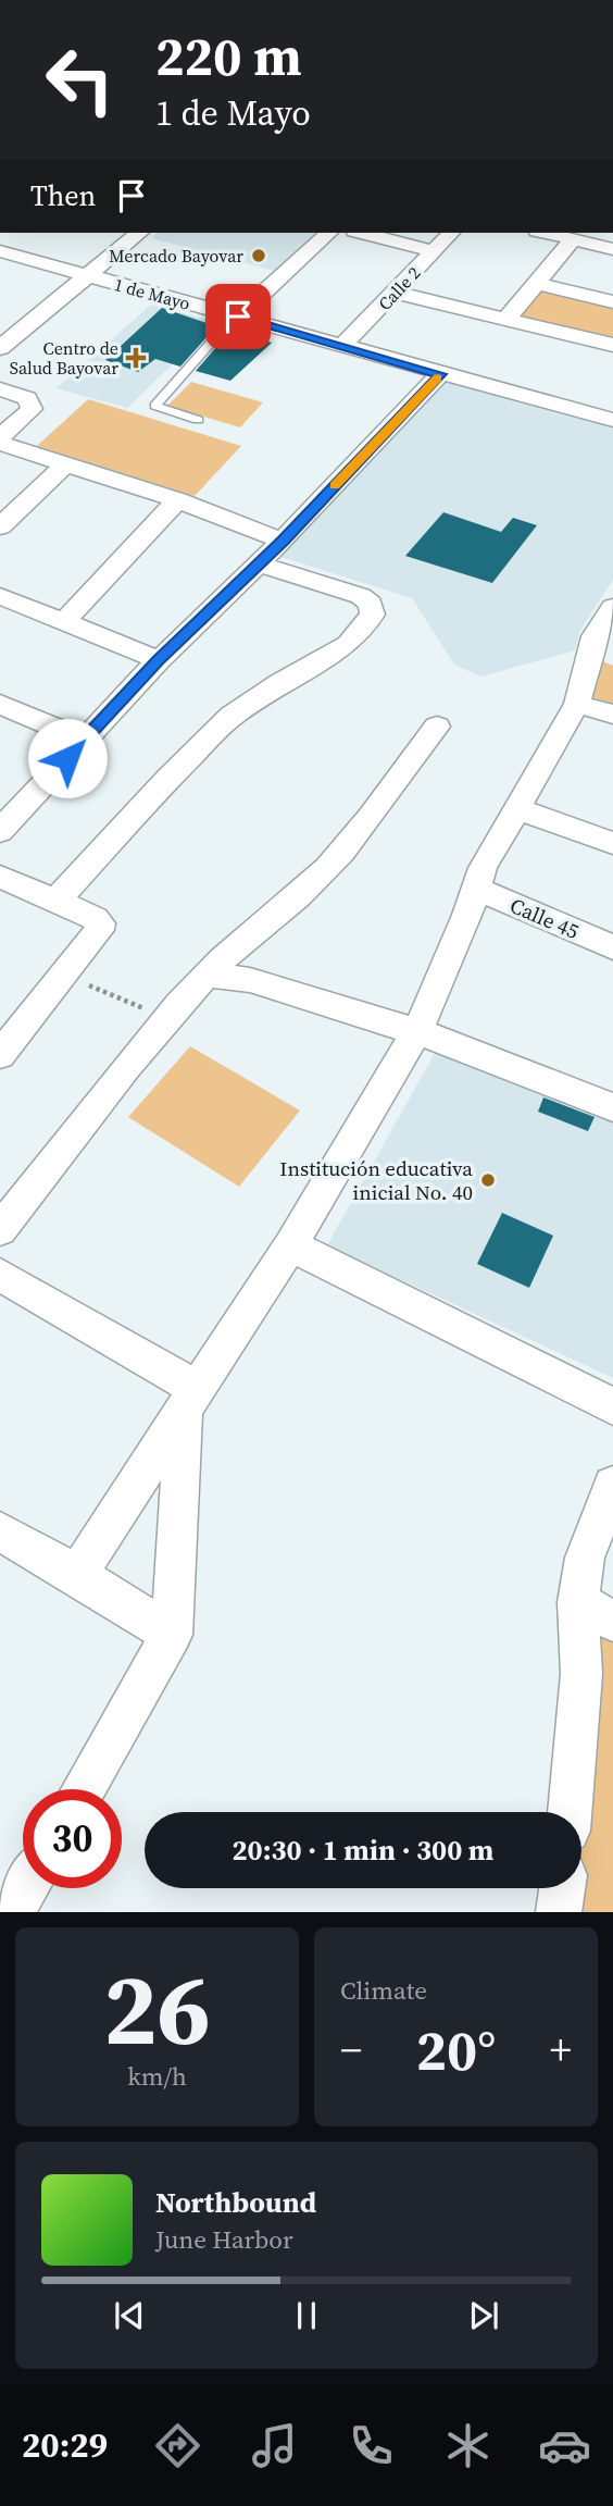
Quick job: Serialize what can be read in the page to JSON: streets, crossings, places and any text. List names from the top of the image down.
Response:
{
  "streets": {
    "street": ["Calle 2", "1 de Mayo", "Calle 45"]
  },
  "crossings": [
    ["Calle 2", "1 de Mayo"]
  ],
  "places": {
    "other": ["Mercado Bayovar", "Institución educativa inicial No. 40"],
    "health": ["Centro de Salud Bayovar"]
  },
  "page": {
    "turn": ["220 m", "1 de Mayo"],
    "then": "Then",
    "limit": "30",
    "trip": "20:30 · 1 min · 300 m",
    "tile": [
      ["26", "km/h"],
      "Climate"
    ],
    "heat": ["−", "20°", "+"],
    "song": ["Northbound", "June Harbor"],
    "tabs": "20:29"
  }
}
